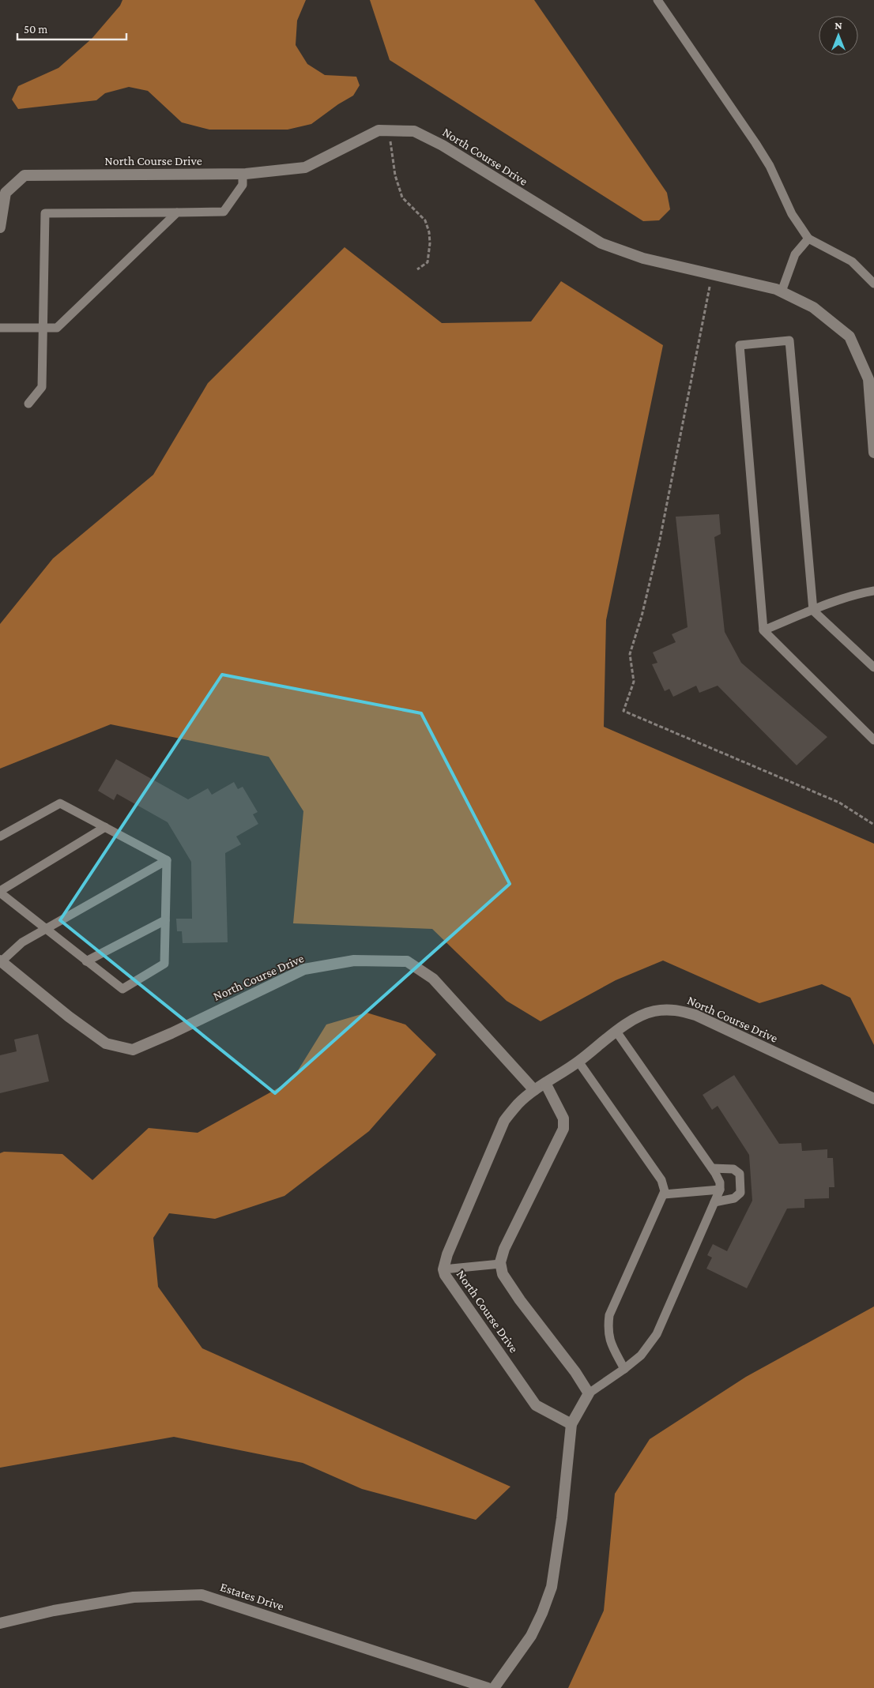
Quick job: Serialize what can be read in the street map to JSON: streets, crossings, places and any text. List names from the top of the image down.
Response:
{
  "streets": {
    "street": ["North Course Drive", "Estates Drive"]
  },
  "scale_bar": "50 m",
  "north": "top"
}
